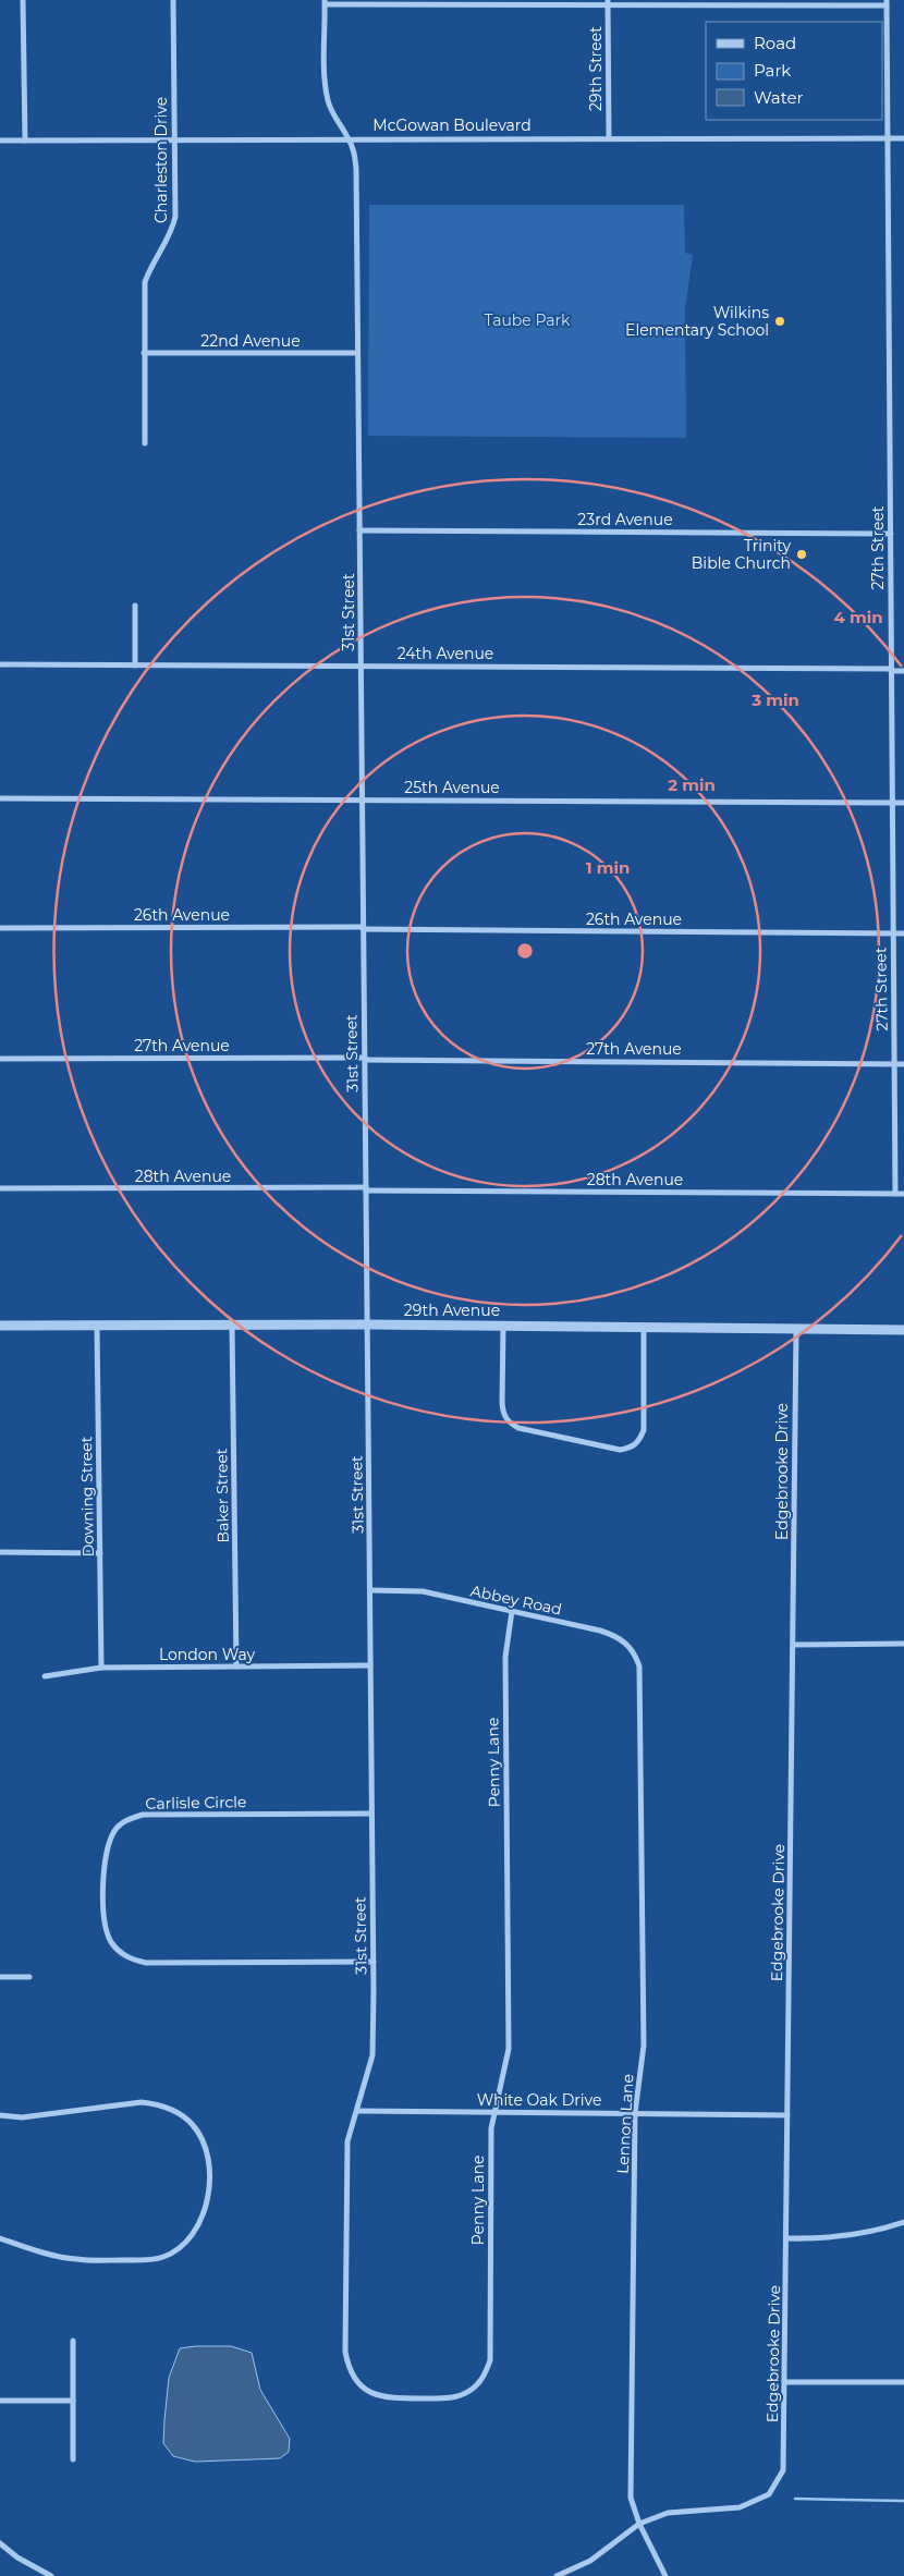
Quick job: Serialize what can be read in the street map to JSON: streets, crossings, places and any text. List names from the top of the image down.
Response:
{
  "streets": {
    "street": [
      "29th Street",
      "McGowan Boulevard",
      "Charleston Drive",
      "22nd Avenue",
      "23rd Avenue",
      "27th Street",
      "31st Street",
      "24th Avenue",
      "25th Avenue",
      "26th Avenue",
      "27th Avenue",
      "28th Avenue",
      "29th Avenue",
      "Edgebrooke Drive",
      "Baker Street",
      "Downing Street",
      "Abbey Road",
      "London Way",
      "Penny Lane",
      "Carlisle Circle",
      "White Oak Drive",
      "Lennon Lane"
    ]
  },
  "crossings": [
    ["29th Street", "McGowan Boulevard"],
    ["McGowan Boulevard", "Charleston Drive"],
    ["McGowan Boulevard", "27th Street"],
    ["McGowan Boulevard", "31st Street"],
    ["Charleston Drive", "22nd Avenue"],
    ["22nd Avenue", "31st Street"],
    ["23rd Avenue", "27th Street"],
    ["23rd Avenue", "31st Street"],
    ["27th Street", "24th Avenue"],
    ["27th Street", "25th Avenue"],
    ["27th Street", "26th Avenue"],
    ["27th Street", "27th Avenue"],
    ["27th Street", "28th Avenue"],
    ["31st Street", "24th Avenue"],
    ["31st Street", "25th Avenue"],
    ["31st Street", "26th Avenue"],
    ["31st Street", "27th Avenue"],
    ["31st Street", "28th Avenue"],
    ["31st Street", "29th Avenue"],
    ["31st Street", "Abbey Road"],
    ["31st Street", "London Way"],
    ["31st Street", "Penny Lane"],
    ["31st Street", "Carlisle Circle"],
    ["31st Street", "White Oak Drive"],
    ["29th Avenue", "Edgebrooke Drive"],
    ["29th Avenue", "Baker Street"],
    ["29th Avenue", "Downing Street"],
    ["Edgebrooke Drive", "White Oak Drive"],
    ["Edgebrooke Drive", "Lennon Lane"],
    ["Baker Street", "London Way"],
    ["Downing Street", "London Way"],
    ["Abbey Road", "Penny Lane"],
    ["Abbey Road", "Lennon Lane"],
    ["Penny Lane", "White Oak Drive"],
    ["White Oak Drive", "Lennon Lane"]
  ],
  "parks": ["Taube Park"],
  "places": ["Wilkins Elementary School", "Trinity Bible Church"],
  "legend": ["Road", "Park", "Water"],
  "rings": [
    "4 min",
    "3 min",
    "2 min",
    "1 min"
  ]
}
